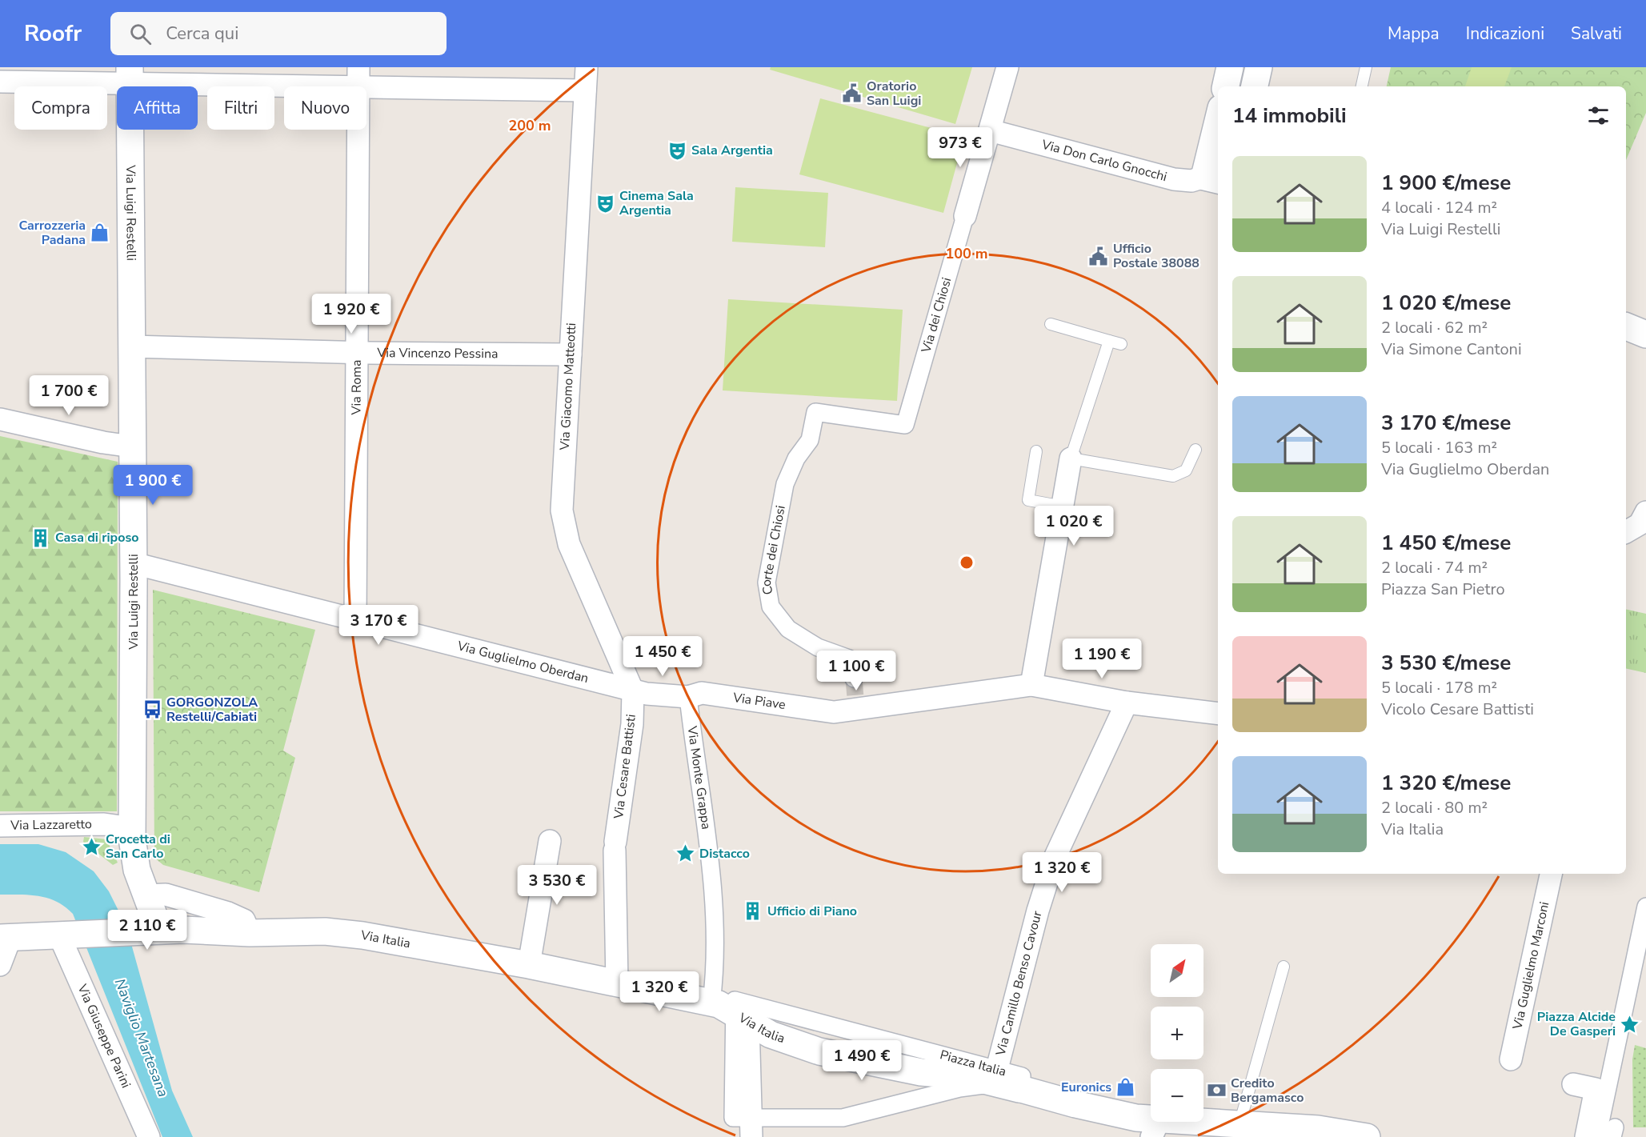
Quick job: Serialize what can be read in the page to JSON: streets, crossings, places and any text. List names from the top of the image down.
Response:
{
  "streets": {
    "street": [
      "Via Don Carlo Gnocchi",
      "Via Luigi Restelli",
      "Via dei Chiosi",
      "Via Vincenzo Pessina",
      "Via Giacomo Matteotti",
      "Via Roma",
      "Corte dei Chiosi",
      "Via Guglielmo Oberdan",
      "Via Piave",
      "Via Cesare Battisti",
      "Via Monte Grappa",
      "Via Lazzaretto",
      "Via Italia",
      "Via Guglielmo Marconi",
      "Via Camillo Benso Cavour",
      "Via Giuseppe Parini",
      "Piazza Italia"
    ]
  },
  "crossings": [
    ["Via Don Carlo Gnocchi", "Via dei Chiosi"],
    ["Via Luigi Restelli", "Via Vincenzo Pessina"],
    ["Via Luigi Restelli", "Via Guglielmo Oberdan"],
    ["Via Luigi Restelli", "Via Lazzaretto"],
    ["Via Luigi Restelli", "Via Italia"],
    ["Via dei Chiosi", "Corte dei Chiosi"],
    ["Via Vincenzo Pessina", "Via Giacomo Matteotti"],
    ["Via Vincenzo Pessina", "Via Roma"],
    ["Via Giacomo Matteotti", "Via Guglielmo Oberdan"],
    ["Via Giacomo Matteotti", "Via Cesare Battisti"],
    ["Via Roma", "Via Guglielmo Oberdan"],
    ["Via Guglielmo Oberdan", "Via Piave"],
    ["Via Guglielmo Oberdan", "Via Cesare Battisti"],
    ["Via Guglielmo Oberdan", "Via Monte Grappa"],
    ["Via Piave", "Via Monte Grappa"],
    ["Via Piave", "Via Camillo Benso Cavour"],
    ["Via Cesare Battisti", "Via Italia"],
    ["Via Monte Grappa", "Via Italia"],
    ["Via Italia", "Via Camillo Benso Cavour"],
    ["Via Italia", "Via Giuseppe Parini"],
    ["Via Italia", "Piazza Italia"]
  ],
  "water": ["Naviglio Martesana"],
  "places": {
    "public building": ["Oratorio San Luigi", "Ufficio Postale 38088"],
    "theatre": ["Sala Argentia", "Cinema Sala Argentia"],
    "shop": ["Carrozzeria Padana", "Euronics"],
    "building": ["Casa di riposo", "Ufficio di Piano"],
    "bus stop": ["GORGONZOLA Restelli/Cabiati"],
    "place": ["Crocetta di San Carlo", "Distacco", "Piazza Alcide De Gasperi"],
    "bank": ["Credito Bergamasco"]
  },
  "north": "top right",
  "page": {
    "header": "Roofr",
    "search": "Cerca qui",
    "nav": ["Mappa", "Indicazioni", "Salvati"],
    "chip": [
      "Compra",
      "Affitta",
      "Filtri",
      "Nuovo"
    ],
    "heading": "14 immobili",
    "price": [
      "973 €",
      "1 920 €",
      "1 700 €",
      "1 900 €",
      "1 020 €",
      "3 170 €",
      "1 450 €",
      "1 190 €",
      "1 100 €",
      "1 320 €",
      "3 530 €",
      "2 110 €",
      "1 320 €",
      "1 490 €"
    ],
    "list": [
      {
        "name": "1 900 €/mese",
        "note": "4 locali · 124 m² · Via Luigi Restelli"
      },
      {
        "name": "1 020 €/mese",
        "note": "2 locali · 62 m² · Via Simone Cantoni"
      },
      {
        "name": "3 170 €/mese",
        "note": "5 locali · 163 m² · Via Guglielmo Oberdan"
      },
      {
        "name": "1 450 €/mese",
        "note": "2 locali · 74 m² · Piazza San Pietro"
      },
      {
        "name": "3 530 €/mese",
        "note": "5 locali · 178 m² · Vicolo Cesare Battisti"
      },
      {
        "name": "1 320 €/mese",
        "note": "2 locali · 80 m² · Via Italia"
      }
    ],
    "map_buttons": ["+", "−"]
  },
  "rings": ["200 m", "100 m"]
}
